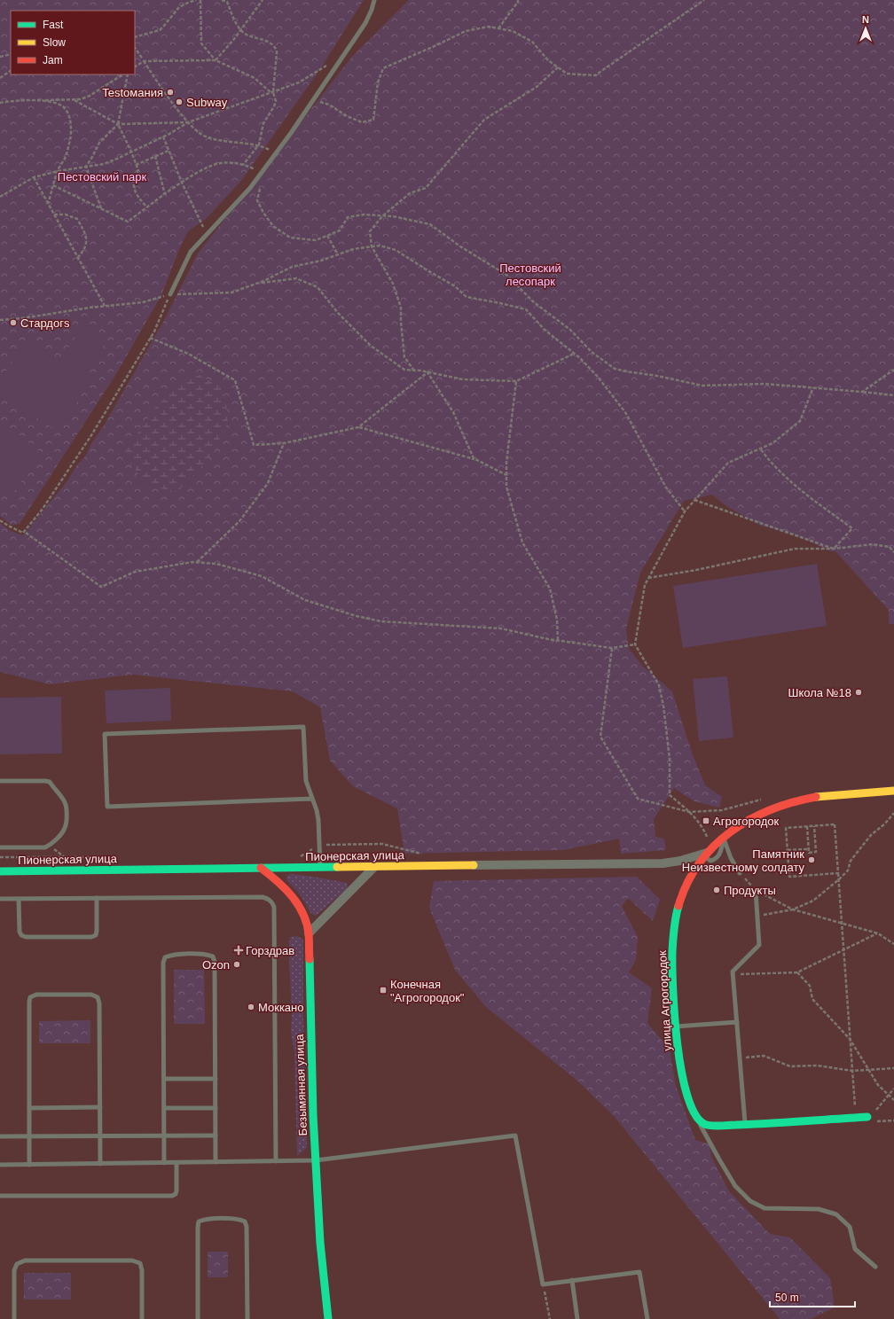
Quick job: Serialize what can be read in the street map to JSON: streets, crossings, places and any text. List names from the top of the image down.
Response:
{
  "streets": {
    "street": ["Пионерская улица", "улица Агрогородок", "Безымянная улица"]
  },
  "crossings": [
    ["Пионерская улица", "улица Агрогородок"],
    ["Пионерская улица", "Безымянная улица"]
  ],
  "parks": ["Пестовский парк", "Пестовский лесопарк"],
  "places": {
    "other": [
      "Testoмания",
      "Subway",
      "Стардогs",
      "Школа №18",
      "Памятник Неизвестному солдату",
      "Продукты",
      "Ozon",
      "Моккано"
    ],
    "transit": ["Агрогородок", "Конечная \"Агрогородок\""],
    "health": ["Горздрав"]
  },
  "legend": ["Fast", "Slow", "Jam"],
  "scale_bar": "50 m",
  "north": "top"
}
